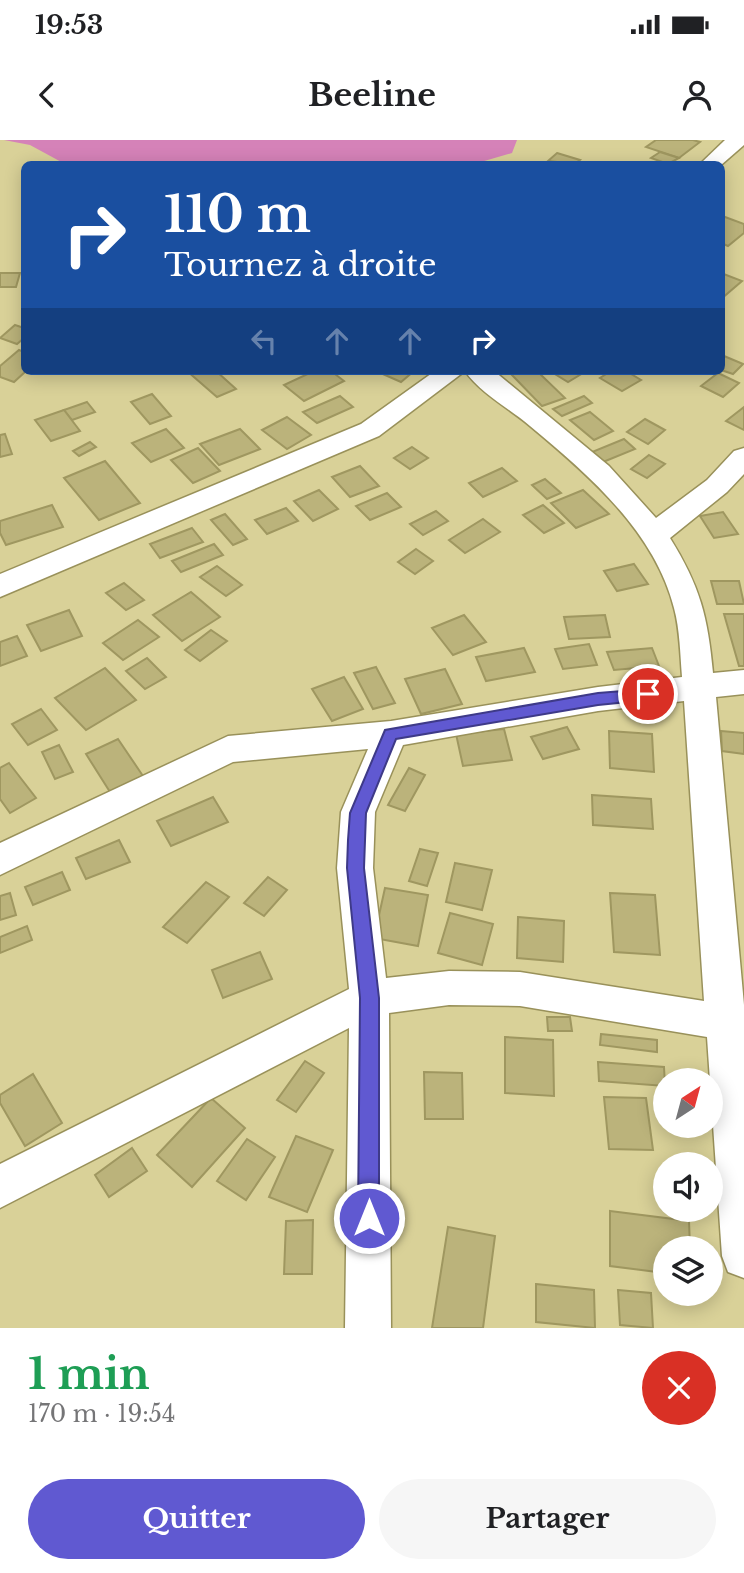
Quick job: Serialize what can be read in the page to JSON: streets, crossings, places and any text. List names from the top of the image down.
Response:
{
  "north": "top right",
  "page": {
    "status": "19:53",
    "header": "Beeline",
    "turn": ["110 m", "Tournez à droite"],
    "heading": ["1 min", "170 m · 19:54"],
    "buttons": ["Quitter", "Partager"]
  }
}
